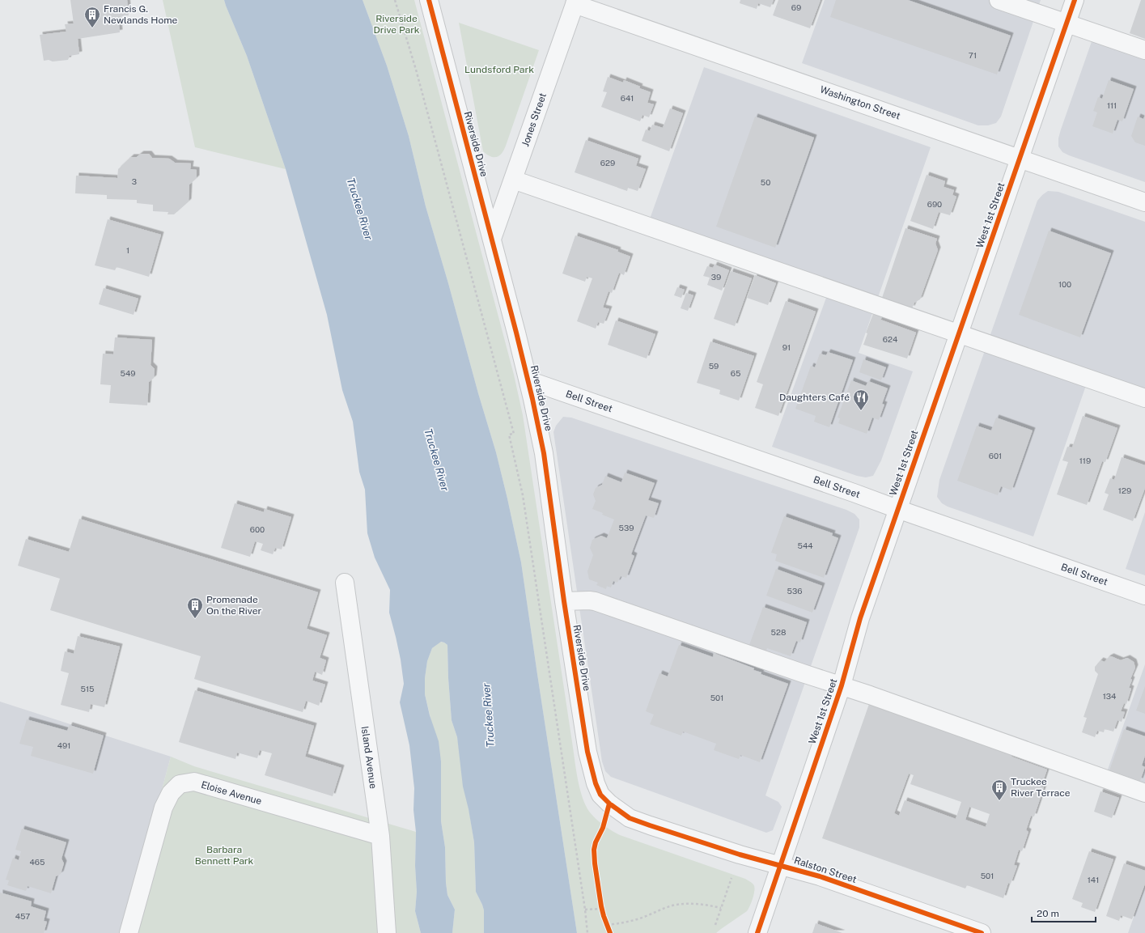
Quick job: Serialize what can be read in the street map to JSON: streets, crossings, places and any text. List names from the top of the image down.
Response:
{
  "streets": {
    "street": [
      "Washington Street",
      "Jones Street",
      "Riverside Drive",
      "West 1st Street",
      "Bell Street",
      "Island Avenue",
      "Eloise Avenue",
      "Ralston Street"
    ]
  },
  "crossings": [
    ["Washington Street", "Jones Street"],
    ["Washington Street", "West 1st Street"],
    ["Jones Street", "Riverside Drive"],
    ["Riverside Drive", "Bell Street"],
    ["Riverside Drive", "Ralston Street"],
    ["West 1st Street", "Bell Street"],
    ["West 1st Street", "Ralston Street"],
    ["Island Avenue", "Eloise Avenue"]
  ],
  "water": ["Truckee River"],
  "parks": ["Riverside Drive Park", "Lundsford Park", "Barbara Bennett Park"],
  "places": {
    "building": ["Francis G. Newlands Home", "Promenade On the River", "Truckee River Terrace"],
    "restaurant": ["Daughters Café"]
  },
  "house_numbers": [
    "69",
    "71",
    "641",
    "111",
    "629",
    "3",
    "50",
    "690",
    "1",
    "39",
    "100",
    "624",
    "91",
    "59",
    "549",
    "65",
    "601",
    "119",
    "129",
    "539",
    "600",
    "544",
    "536",
    "528",
    "515",
    "134",
    "501",
    "491",
    "465",
    "501",
    "141",
    "457"
  ],
  "scale_bar": "20 m"
}
